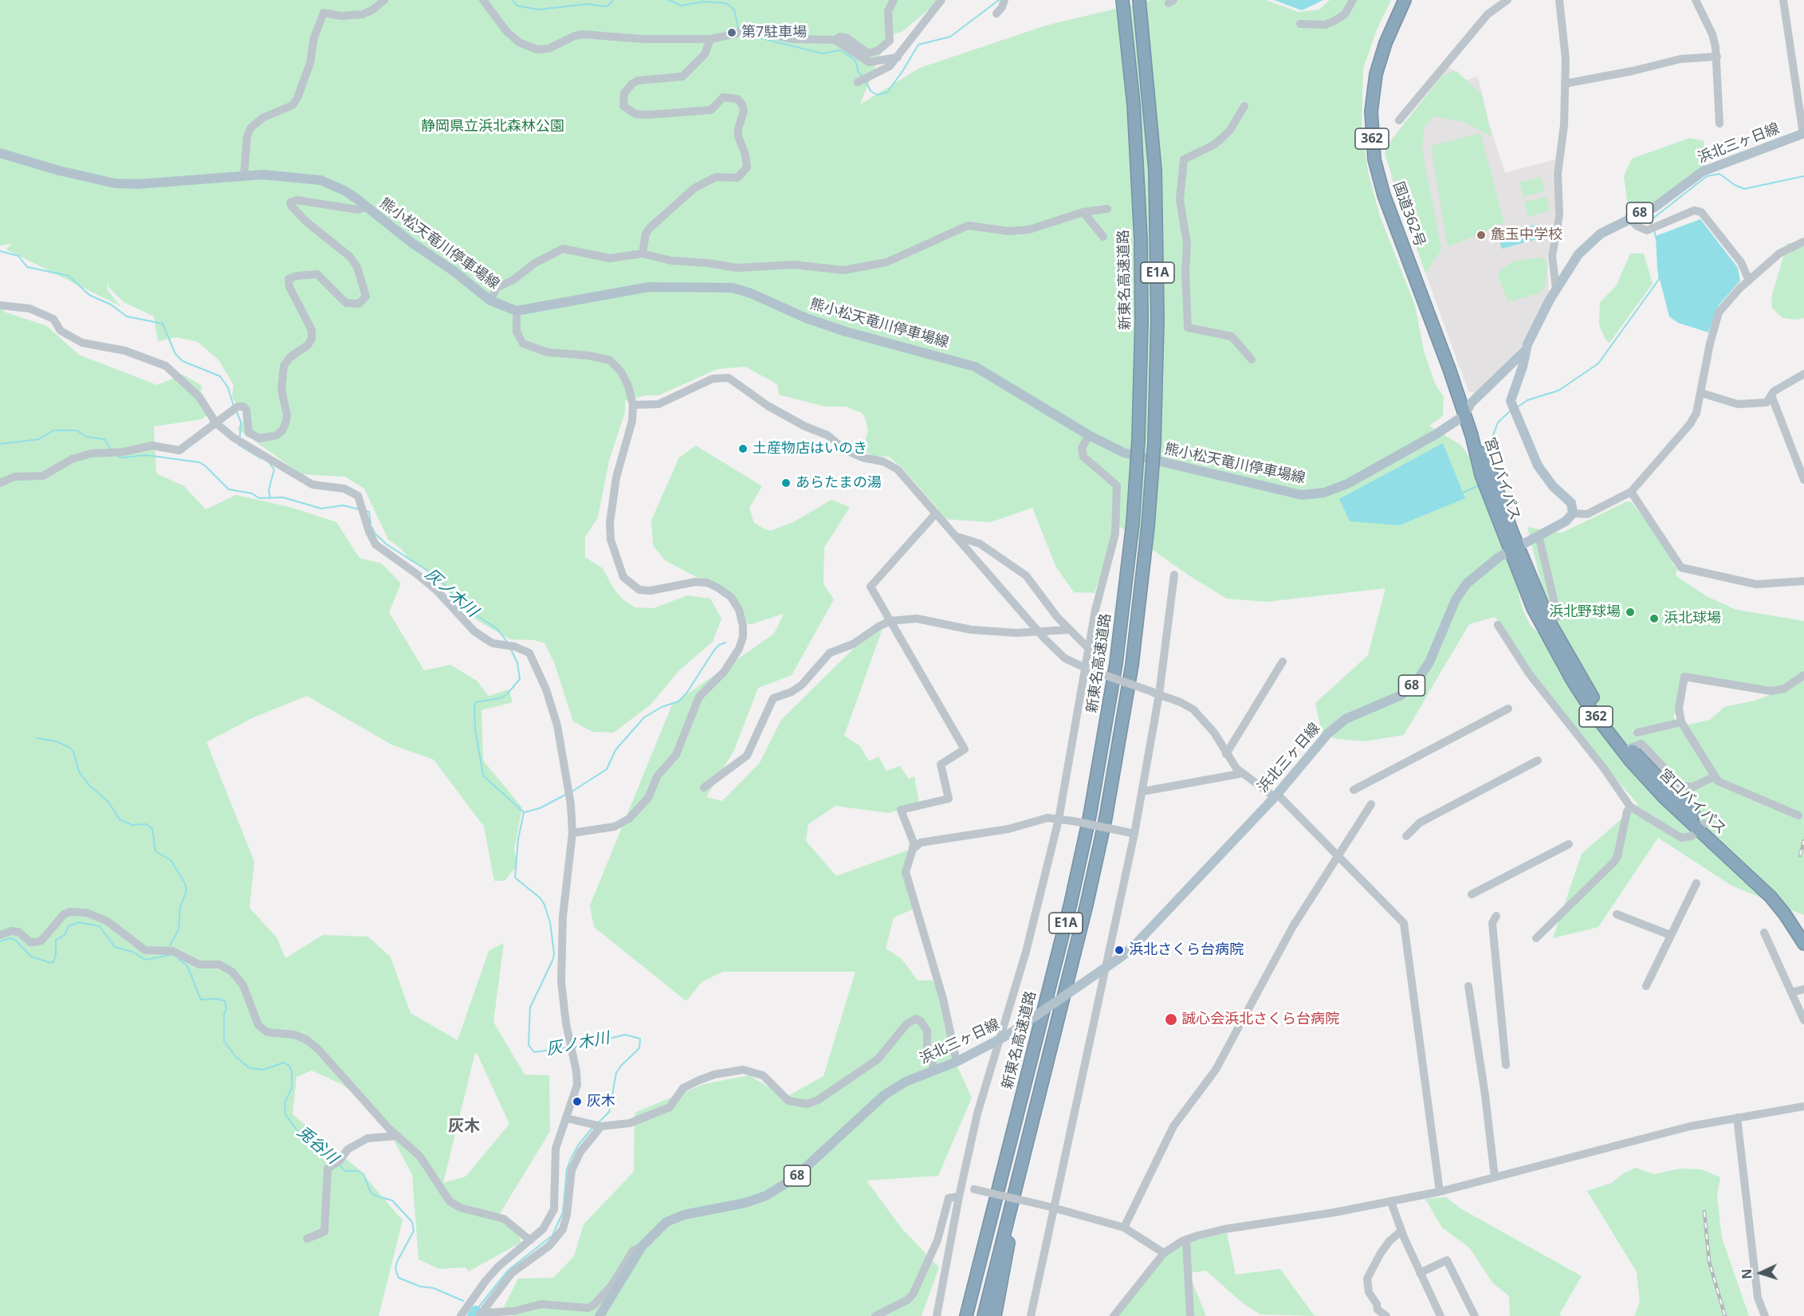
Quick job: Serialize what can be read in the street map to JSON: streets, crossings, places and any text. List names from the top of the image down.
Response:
{
  "streets": {
    "highway": [
      "362",
      "国道362号",
      "E1A",
      "新東名高速道路",
      "宮口バイパス"
    ],
    "main road": ["浜北三ヶ日線", "68", "熊小松天竜川停車場線"]
  },
  "crossings": [
    ["浜北三ヶ日線", "熊小松天竜川停車場線"],
    ["浜北三ヶ日線", "宮口バイパス"],
    ["国道362号", "熊小松天竜川停車場線"],
    ["国道362号", "宮口バイパス"]
  ],
  "districts": ["灰木"],
  "water": ["灰ノ木川", "兎谷川"],
  "parks": ["静岡県立浜北森林公園"],
  "places": [
    "第7駐車場",
    "麁玉中学校",
    "土産物店はいのき",
    "あらたまの湯",
    "浜北野球場",
    "浜北球場",
    "浜北さくら台病院",
    "誠心会浜北さくら台病院",
    "灰木"
  ],
  "north": "left"
}
